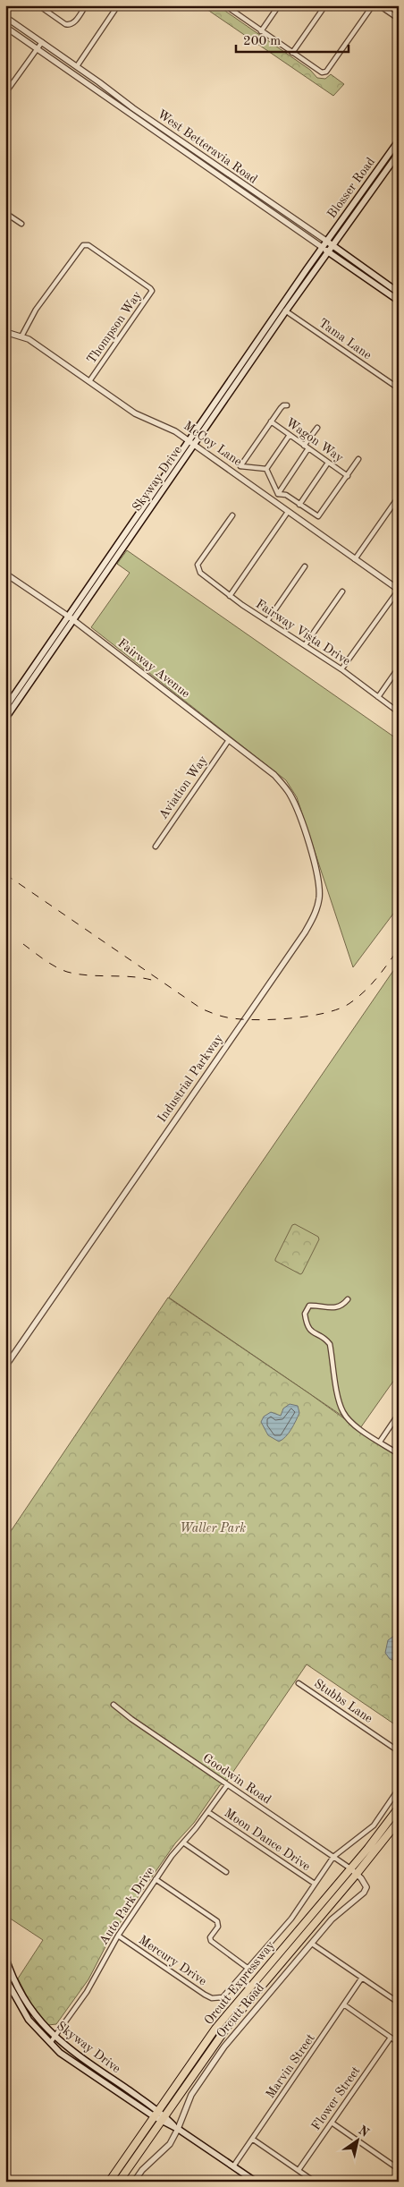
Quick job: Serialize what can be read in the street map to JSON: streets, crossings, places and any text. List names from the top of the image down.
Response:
{
  "streets": {
    "highway": ["Orcutt Expressway"],
    "main road": ["West Betteravia Road", "Blosser Road", "Skyway Drive"],
    "street": [
      "Thompson Way",
      "Tama Lane",
      "Wagon Way",
      "McCoy Lane",
      "Fairway Vista Drive",
      "Fairway Avenue",
      "Aviation Way",
      "Industrial Parkway",
      "Stubbs Lane",
      "Goodwin Road",
      "Moon Dance Drive",
      "Auto Park Drive",
      "Mercury Drive",
      "Orcutt Road",
      "Marvin Street",
      "Flower Street"
    ]
  },
  "crossings": [
    ["West Betteravia Road", "Blosser Road"],
    ["West Betteravia Road", "Skyway Drive"],
    ["Blosser Road", "Skyway Drive"],
    ["Thompson Way", "McCoy Lane"],
    ["Tama Lane", "Skyway Drive"],
    ["McCoy Lane", "Skyway Drive"],
    ["Skyway Drive", "Fairway Avenue"],
    ["Skyway Drive", "Auto Park Drive"],
    ["Skyway Drive", "Orcutt Expressway"],
    ["Skyway Drive", "Orcutt Road"],
    ["Skyway Drive", "Marvin Street"],
    ["Fairway Avenue", "Aviation Way"],
    ["Fairway Avenue", "Industrial Parkway"],
    ["Goodwin Road", "Auto Park Drive"],
    ["Goodwin Road", "Orcutt Expressway"],
    ["Goodwin Road", "Orcutt Road"],
    ["Moon Dance Drive", "Auto Park Drive"],
    ["Moon Dance Drive", "Orcutt Road"],
    ["Auto Park Drive", "Mercury Drive"],
    ["Mercury Drive", "Orcutt Road"],
    ["Orcutt Expressway", "Orcutt Road"]
  ],
  "parks": ["Waller Park"],
  "scale_bar": "200 m",
  "north": "top right"
}
